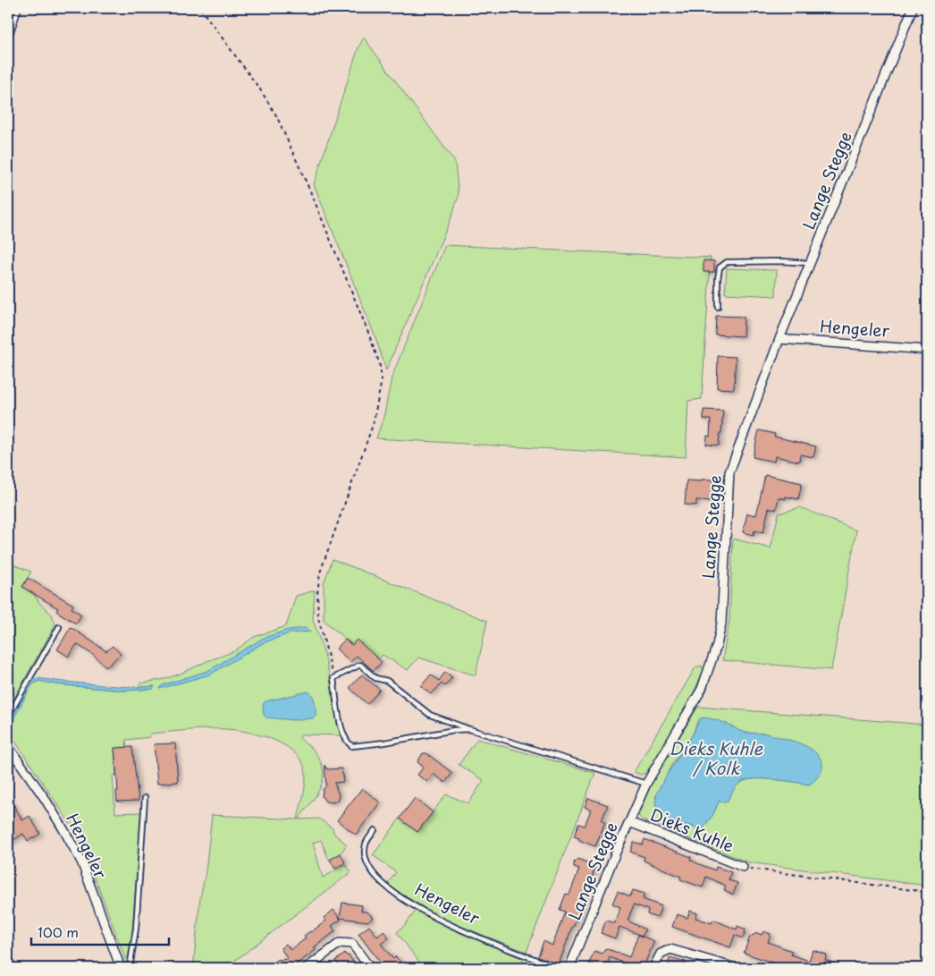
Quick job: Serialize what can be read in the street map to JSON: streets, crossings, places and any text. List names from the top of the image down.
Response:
{
  "streets": {
    "street": ["Lange Stegge", "Hengeler", "Dieks Kuhle"]
  },
  "crossings": [
    ["Lange Stegge", "Hengeler"],
    ["Lange Stegge", "Dieks Kuhle"]
  ],
  "water": ["Dieks Kuhle / Kolk"],
  "scale_bar": "100 m"
}
